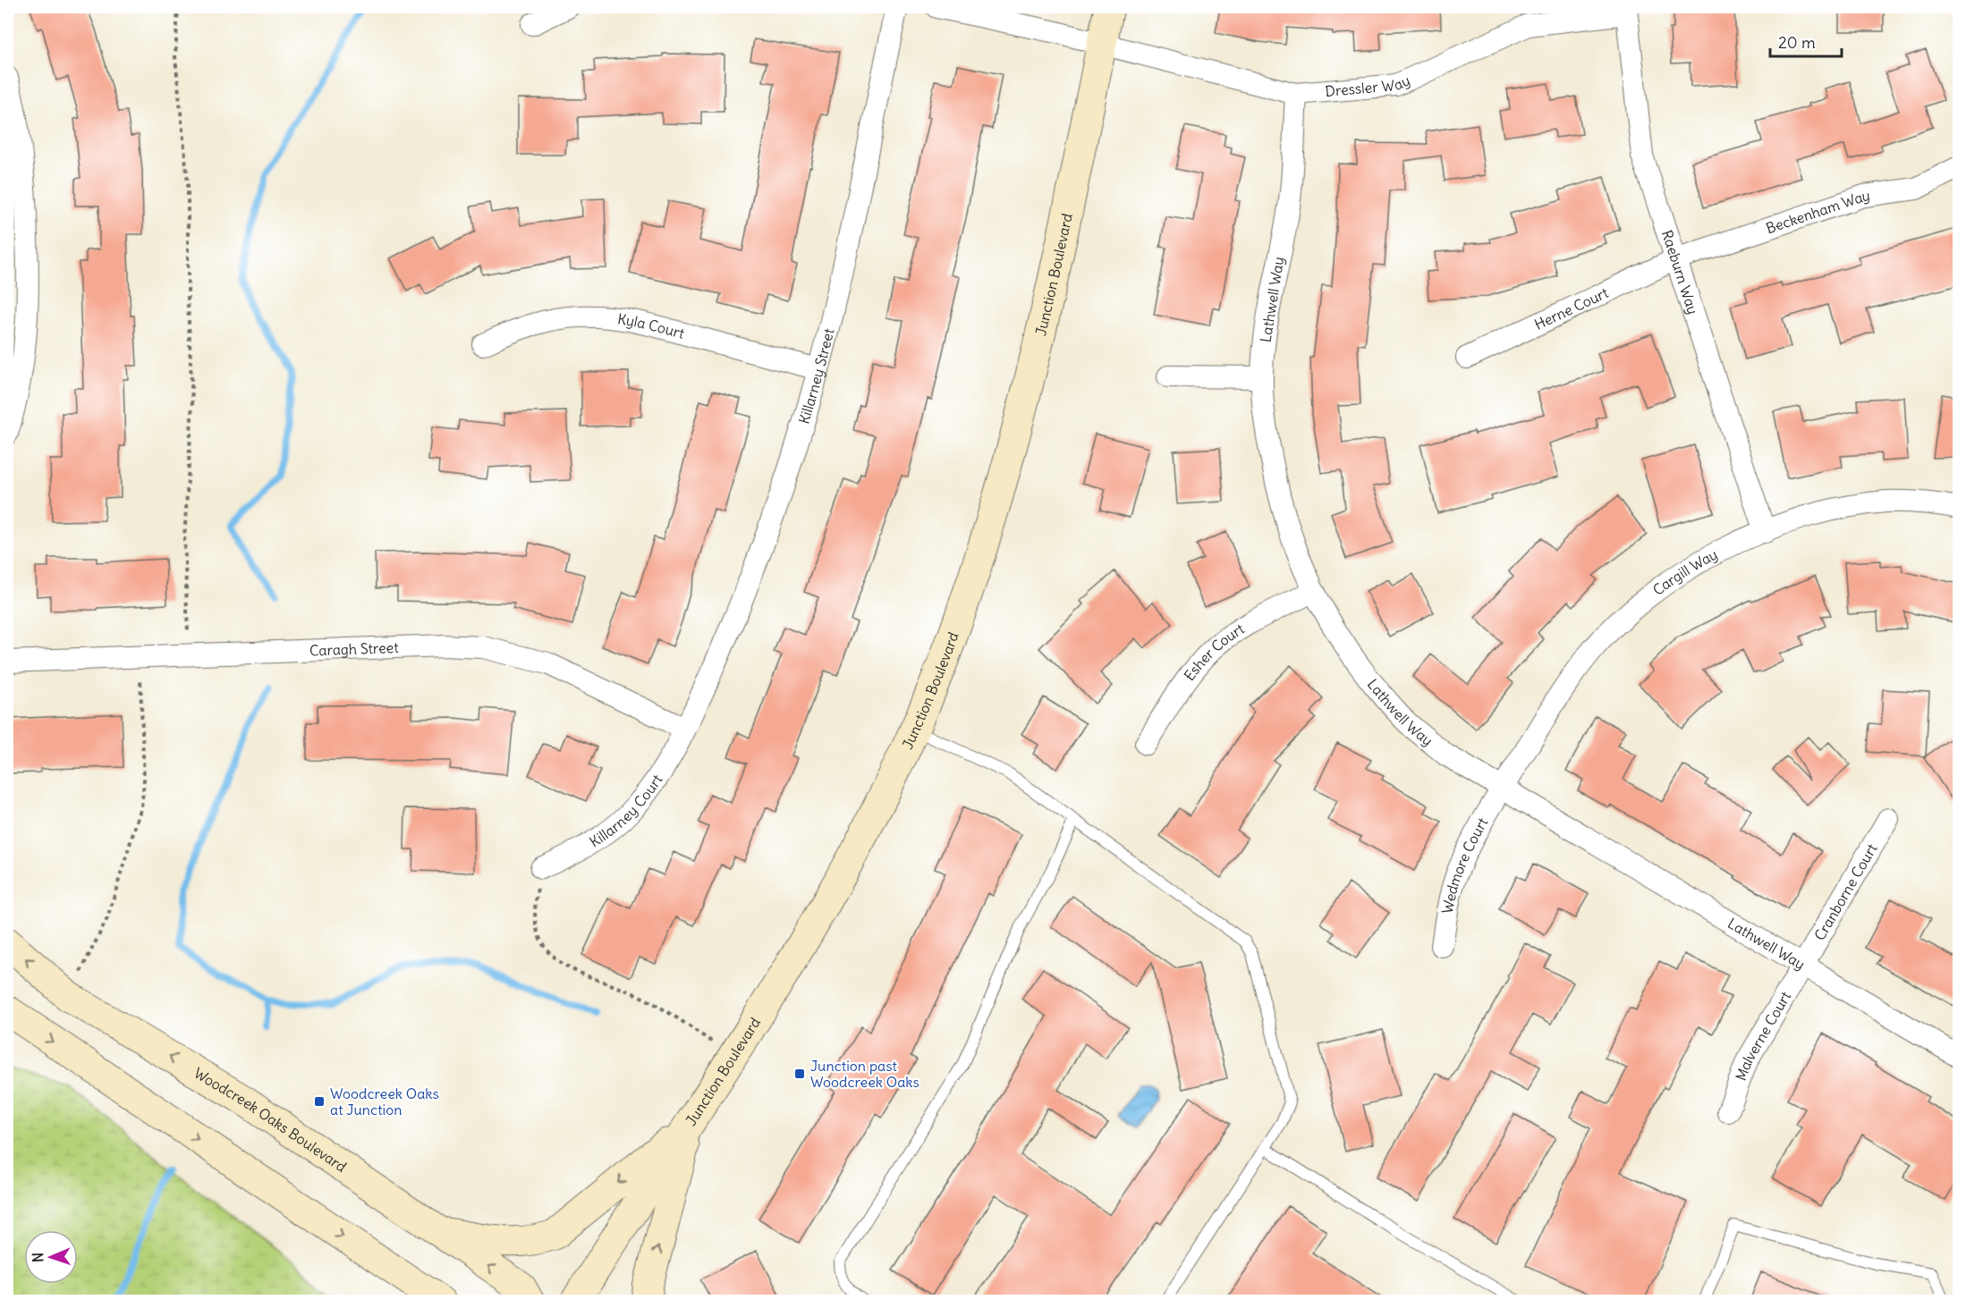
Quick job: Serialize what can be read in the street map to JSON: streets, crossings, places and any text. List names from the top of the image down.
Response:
{
  "streets": {
    "main road": ["Junction Boulevard", "Woodcreek Oaks Boulevard"],
    "street": [
      "Dressler Way",
      "Beckenham Way",
      "Raeburn Way",
      "Lathwell Way",
      "Herne Court",
      "Kyla Court",
      "Killarney Street",
      "Cargill Way",
      "Caragh Street",
      "Esher Court",
      "Killarney Court",
      "Wedmore Court",
      "Cranborne Court",
      "Malverne Court"
    ]
  },
  "crossings": [
    ["Dressler Way", "Raeburn Way"],
    ["Dressler Way", "Junction Boulevard"],
    ["Dressler Way", "Lathwell Way"],
    ["Beckenham Way", "Raeburn Way"],
    ["Beckenham Way", "Herne Court"],
    ["Raeburn Way", "Herne Court"],
    ["Raeburn Way", "Cargill Way"],
    ["Lathwell Way", "Cargill Way"],
    ["Lathwell Way", "Esher Court"],
    ["Lathwell Way", "Wedmore Court"],
    ["Lathwell Way", "Cranborne Court"],
    ["Lathwell Way", "Malverne Court"],
    ["Kyla Court", "Killarney Street"],
    ["Killarney Street", "Caragh Street"],
    ["Killarney Street", "Killarney Court"],
    ["Cargill Way", "Wedmore Court"],
    ["Caragh Street", "Killarney Court"],
    ["Cranborne Court", "Malverne Court"]
  ],
  "places": {
    "transit": ["Junction past Woodcreek Oaks", "Woodcreek Oaks at Junction"]
  },
  "scale_bar": "20 m",
  "north": "left"
}
